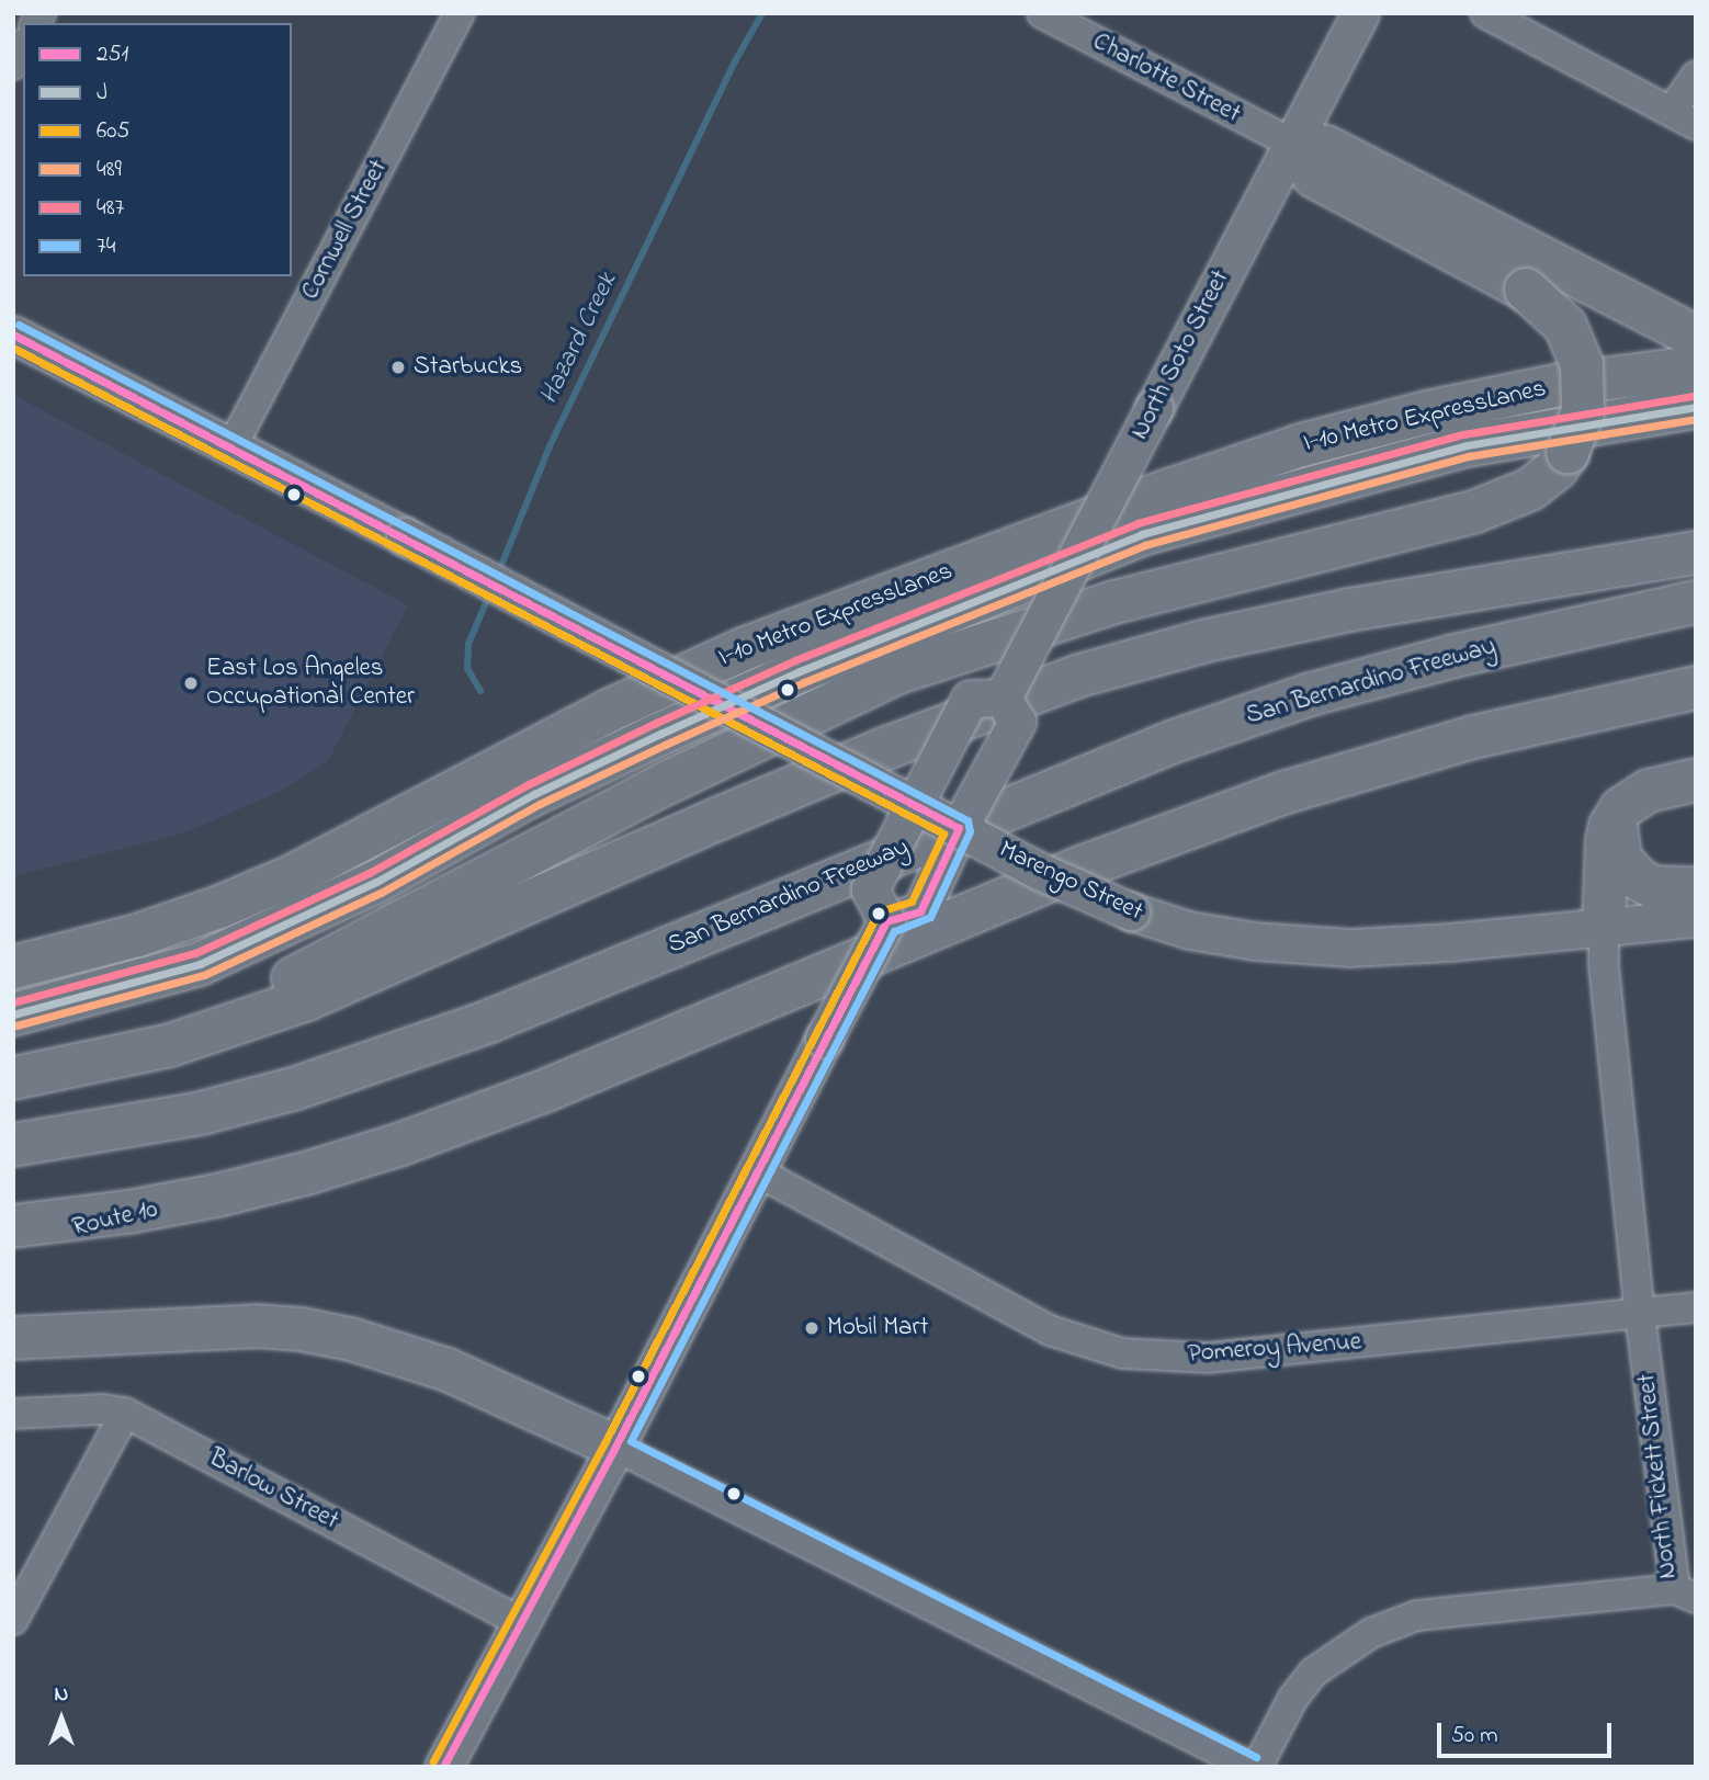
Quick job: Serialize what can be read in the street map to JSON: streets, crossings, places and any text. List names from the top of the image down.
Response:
{
  "streets": {
    "highway": ["I-10 Metro ExpressLanes", "San Bernardino Freeway", "Route 10"],
    "main road": ["North Soto Street", "Marengo Street"],
    "street": [
      "Charlotte Street",
      "Cornwell Street",
      "Pomeroy Avenue",
      "North Fickett Street",
      "Barlow Street"
    ]
  },
  "crossings": [
    ["Charlotte Street", "North Soto Street"],
    ["Cornwell Street", "Marengo Street"],
    ["Marengo Street", "North Fickett Street"],
    ["Pomeroy Avenue", "North Fickett Street"]
  ],
  "water": ["Hazard Creek"],
  "places": ["Starbucks", "East Los Angeles Occupational Center", "Mobil Mart"],
  "lines": [
    "transit line 74",
    "transit line 251",
    "transit line 605",
    "transit line 487",
    "transit line J",
    "transit line 489"
  ],
  "legend": [
    "251",
    "J",
    "605",
    "489",
    "487",
    "74"
  ],
  "scale_bar": "50 m",
  "north": "top"
}
